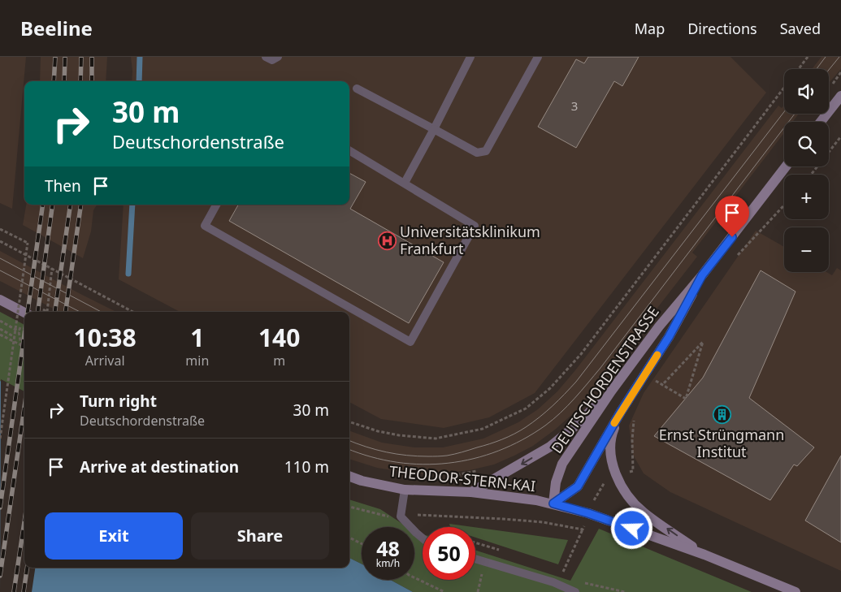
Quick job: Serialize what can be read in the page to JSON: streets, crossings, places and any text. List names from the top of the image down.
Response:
{
  "streets": {
    "main road": ["DEUTSCHORDENSTRASSE", "THEODOR-STERN-KAI"]
  },
  "crossings": [
    ["DEUTSCHORDENSTRASSE", "THEODOR-STERN-KAI"]
  ],
  "places": {
    "hospital": ["Universitätsklinikum Frankfurt"],
    "building": ["Ernst Strüngmann Institut"]
  },
  "house_numbers": ["3"],
  "page": {
    "header": "Beeline",
    "nav": ["Map", "Directions", "Saved"],
    "map_buttons": ["+", "−"],
    "turn": ["30 m", "Deutschordenstraße"],
    "then": "Then",
    "eta": [
      "10:38",
      "Arrival",
      "1",
      "min",
      "140",
      "m"
    ],
    "list": [
      {
        "name": "Turn right",
        "note": "Deutschordenstraße",
        "value": "30 m"
      },
      {
        "name": "Arrive at destination",
        "value": "110 m"
      }
    ],
    "buttons": ["Exit", "Share"],
    "speed": "48 km/h",
    "limit": "50"
  }
}
